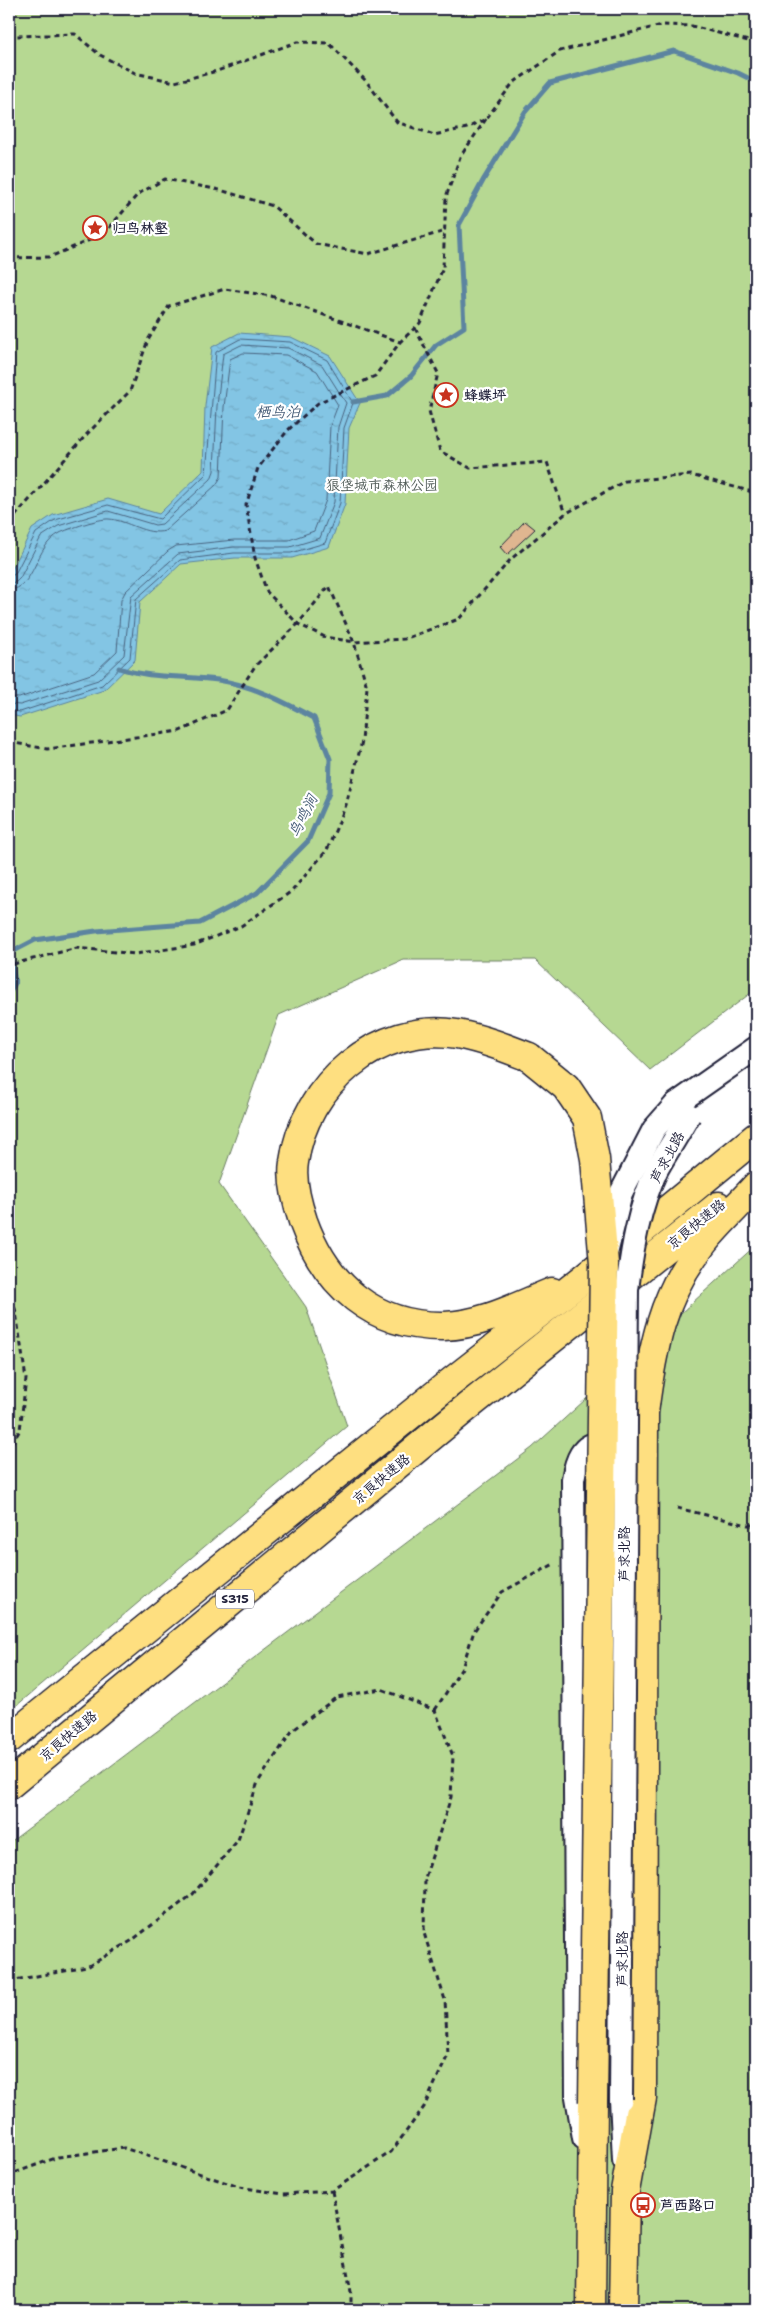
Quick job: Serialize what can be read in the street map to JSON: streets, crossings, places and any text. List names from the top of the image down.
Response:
{
  "streets": {
    "highway": ["京良快速路", "S315"],
    "street": ["芦求北路"]
  },
  "crossings": [
    ["芦求北路", "京良快速路"]
  ],
  "water": ["栖鸟泊", "鸟鸣涧"],
  "parks": ["狼垡城市森林公园"],
  "places": {
    "place": ["归鸟林壑", "蜂蝶坪"],
    "bus stop": ["芦西路口"]
  }
}
